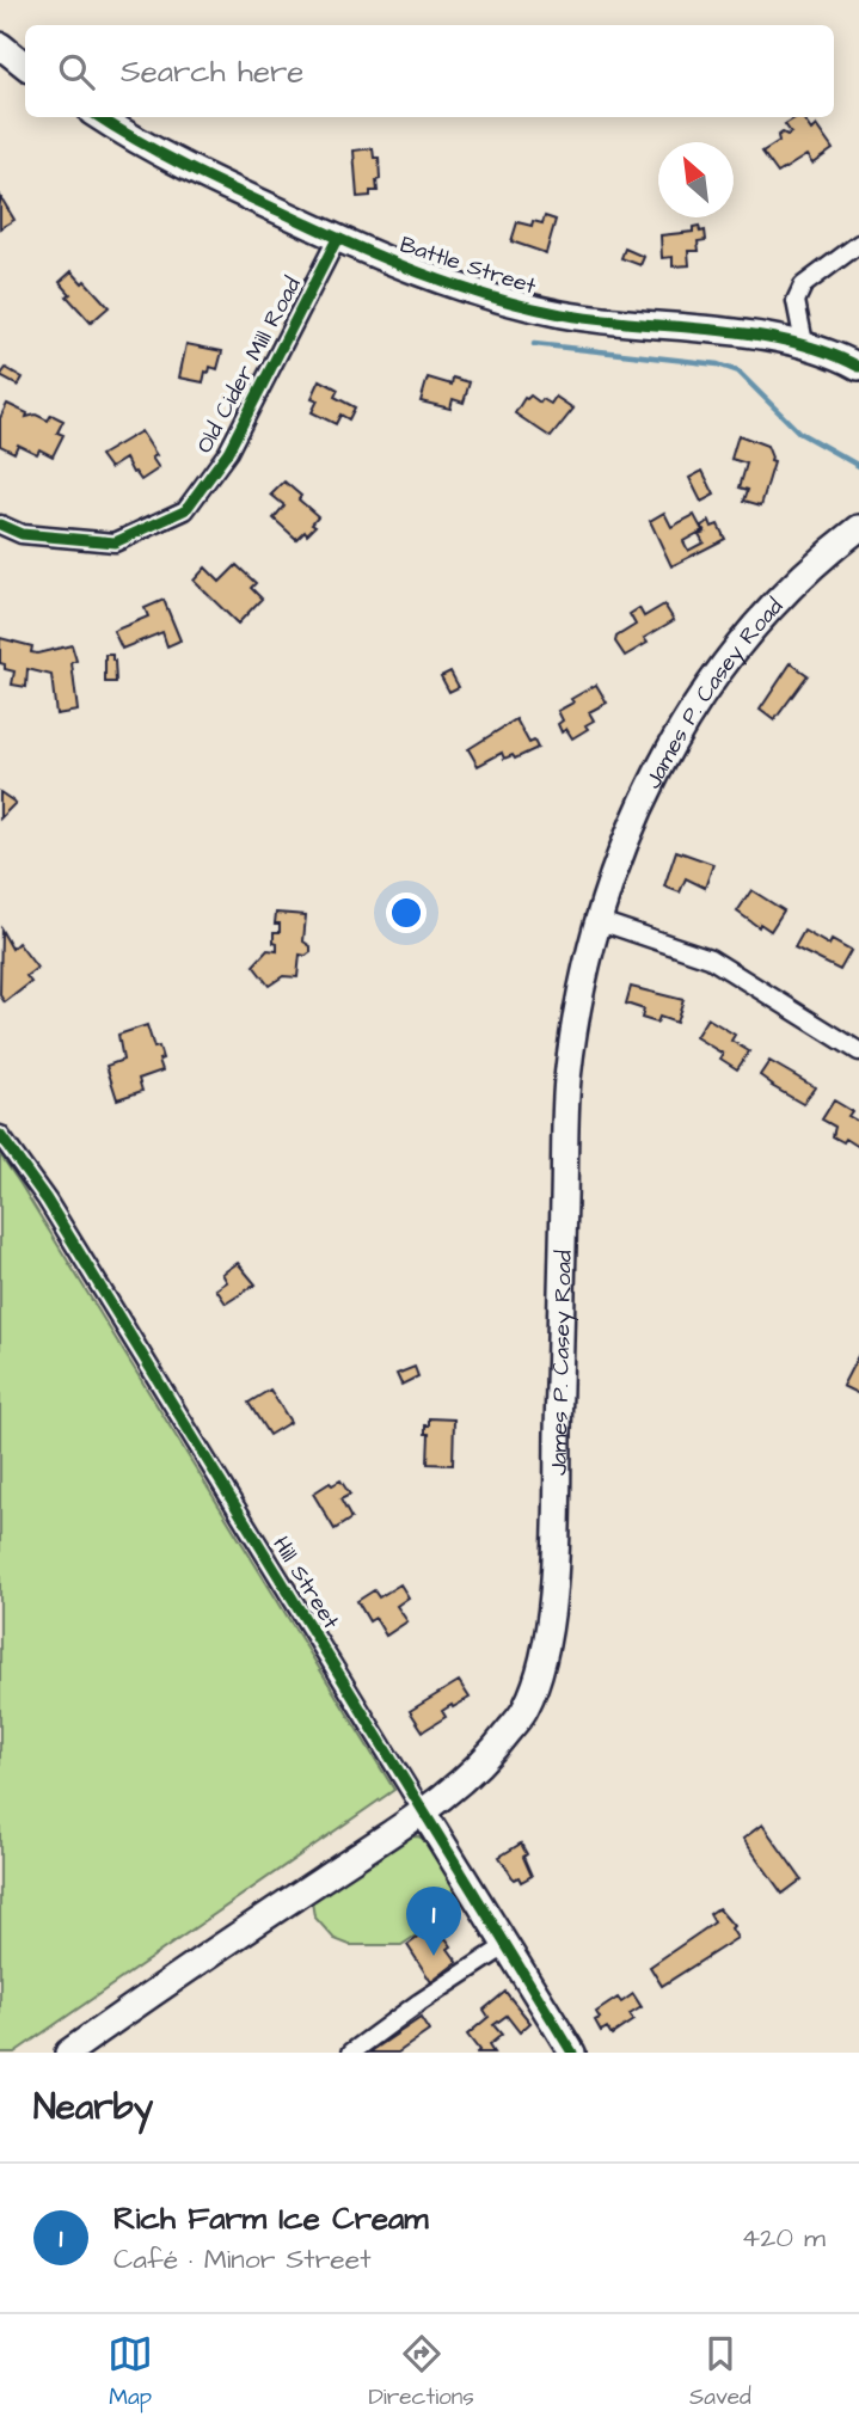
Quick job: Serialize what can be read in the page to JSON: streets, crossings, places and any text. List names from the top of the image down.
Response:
{
  "streets": {
    "main road": ["Battle Street", "James P. Casey Road", "Hill Street"],
    "street": ["Old Cider Mill Road"]
  },
  "crossings": [
    ["Battle Street", "Old Cider Mill Road"],
    ["James P. Casey Road", "Hill Street"]
  ],
  "north": "top left",
  "page": {
    "search": "Search here",
    "pins": "1",
    "heading": "Nearby",
    "list": [
      {
        "mark": "1",
        "name": "Rich Farm Ice Cream",
        "note": "Café · Minor Street",
        "value": "420 m"
      }
    ],
    "nav": ["Map", "Directions", "Saved"]
  }
}
